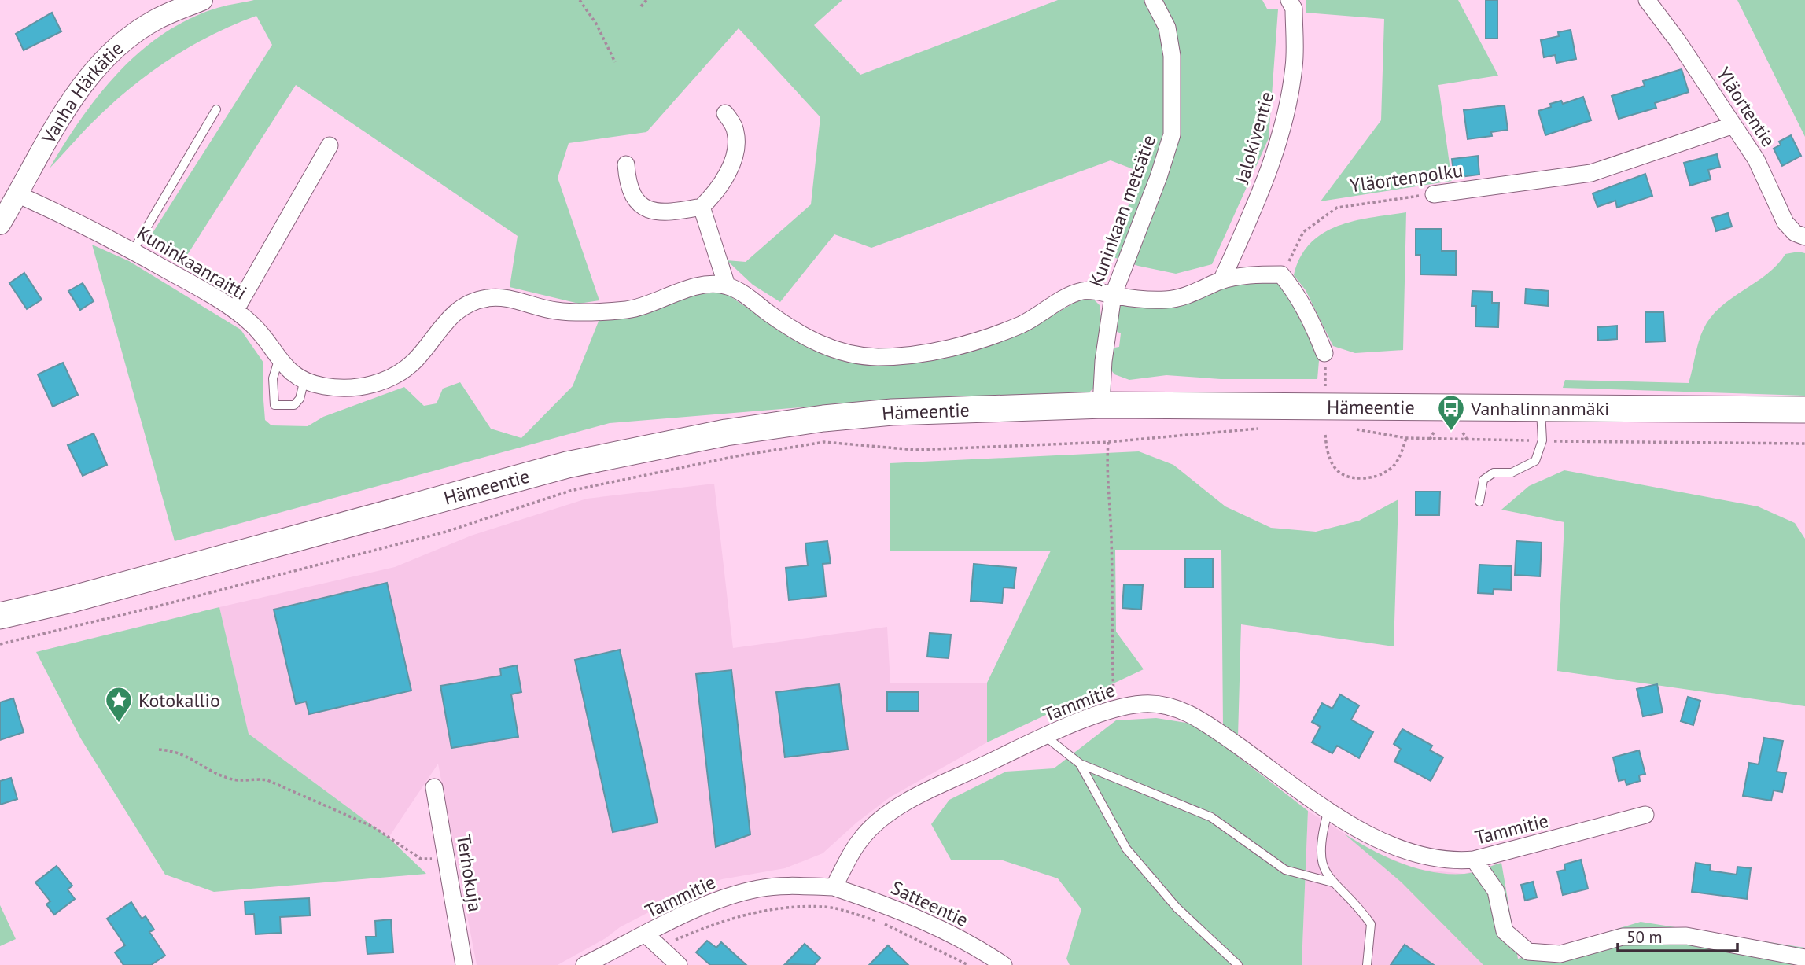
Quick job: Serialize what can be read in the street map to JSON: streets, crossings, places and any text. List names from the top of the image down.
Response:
{
  "streets": {
    "highway": ["Hämeentie"],
    "street": [
      "Vanha Härkätie",
      "Yläortentie",
      "Jalokiventie",
      "Yläortenpolku",
      "Kuninkaan metsätie",
      "Kuninkaanraitti",
      "Tammitie",
      "Terhokuja",
      "Satteentie"
    ]
  },
  "crossings": [
    ["Vanha Härkätie", "Kuninkaanraitti"],
    ["Yläortentie", "Yläortenpolku"],
    ["Kuninkaan metsätie", "Hämeentie"],
    ["Tammitie", "Satteentie"]
  ],
  "places": {
    "bus stop": ["Vanhalinnanmäki"],
    "place": ["Kotokallio"]
  },
  "scale_bar": "50 m"
}
